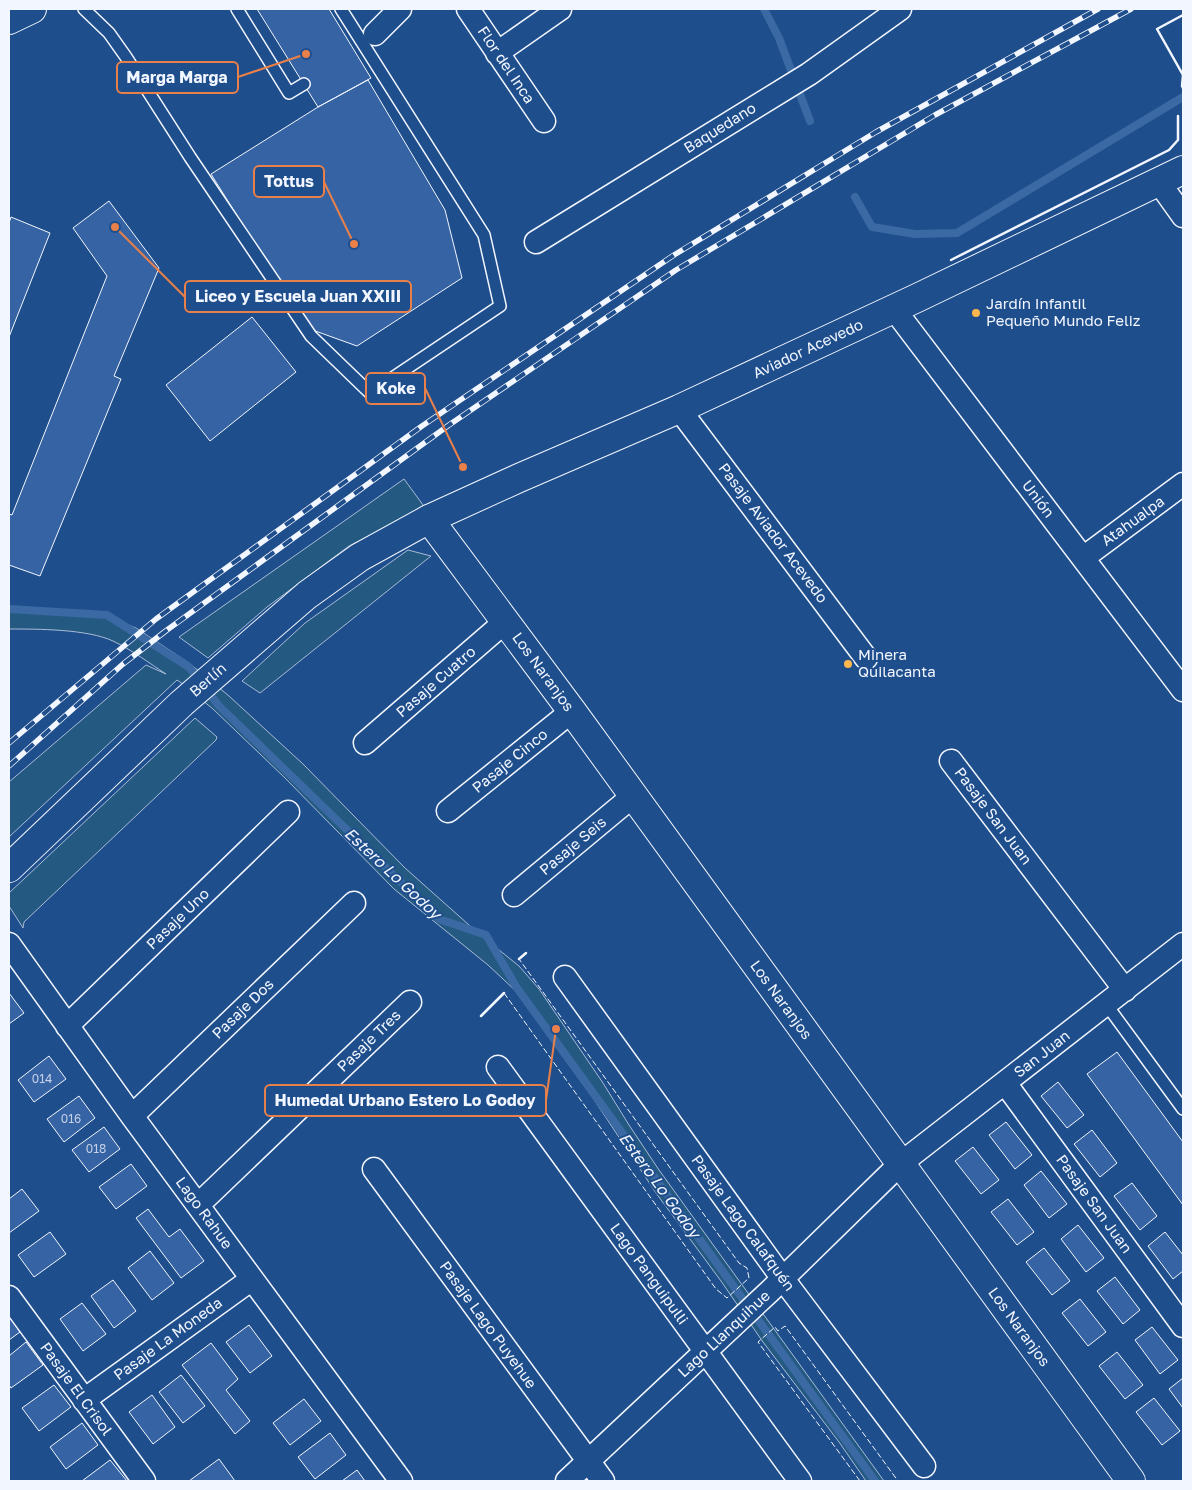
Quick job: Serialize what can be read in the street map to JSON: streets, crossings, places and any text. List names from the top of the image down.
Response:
{
  "streets": {
    "main road": ["Aviador Acevedo", "Los Naranjos", "Berlín"],
    "street": [
      "Flor del Inca",
      "Baquedano",
      "Unión",
      "Atahualpa",
      "Pasaje Aviador Acevedo",
      "Pasaje Cuatro",
      "Pasaje Cinco",
      "Pasaje San Juan",
      "Pasaje Seis",
      "Pasaje Uno",
      "Pasaje Dos",
      "Pasaje Tres",
      "San Juan",
      "Lago Rahue",
      "Pasaje Lago Calafquén",
      "Lago Panguipulli",
      "Pasaje Lago Puyehue",
      "Lago Llanquihue",
      "Pasaje La Moneda",
      "Pasaje El Crisol"
    ]
  },
  "crossings": [
    ["Aviador Acevedo", "Unión"],
    ["Aviador Acevedo", "Pasaje Aviador Acevedo"],
    ["Aviador Acevedo", "Los Naranjos"],
    ["Aviador Acevedo", "Berlín"],
    ["Unión", "Atahualpa"],
    ["Los Naranjos", "Berlín"],
    ["Los Naranjos", "Pasaje Cuatro"],
    ["Los Naranjos", "Pasaje Cinco"],
    ["Los Naranjos", "Pasaje Seis"],
    ["Los Naranjos", "San Juan"],
    ["Los Naranjos", "Lago Llanquihue"],
    ["Pasaje San Juan", "San Juan"],
    ["Pasaje Uno", "Lago Rahue"],
    ["Pasaje Dos", "Lago Rahue"],
    ["Pasaje Tres", "Lago Rahue"],
    ["San Juan", "Lago Llanquihue"],
    ["Lago Rahue", "Pasaje La Moneda"],
    ["Pasaje Lago Calafquén", "Lago Llanquihue"],
    ["Lago Panguipulli", "Lago Llanquihue"],
    ["Pasaje Lago Puyehue", "Lago Llanquihue"],
    ["Pasaje La Moneda", "Pasaje El Crisol"]
  ],
  "water": ["Estero Lo Godoy"],
  "places": [
    "Marga Marga",
    "Liceo y Escuela Juan XXIII",
    "Tottus",
    "Jardín Infantil Pequeño Mundo Feliz",
    "Koke",
    "Minera Quilacanta",
    "Humedal Urbano Estero Lo Godoy"
  ],
  "house_numbers": ["014", "016", "018"]
}
